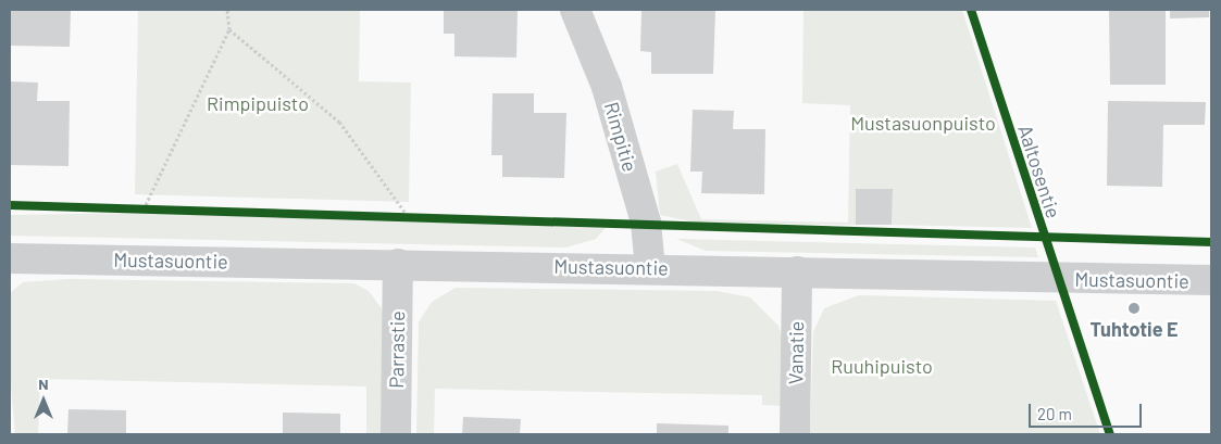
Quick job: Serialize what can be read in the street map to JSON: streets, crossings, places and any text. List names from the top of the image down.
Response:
{
  "streets": {
    "street": [
      "Rimpitie",
      "Mustasuontie",
      "Parrastie",
      "Vanatie"
    ],
    "cycle path": ["Aaltosentie"]
  },
  "crossings": [
    ["Rimpitie", "Mustasuontie"],
    ["Mustasuontie", "Parrastie"],
    ["Mustasuontie", "Vanatie"]
  ],
  "parks": ["Rimpipuisto", "Mustasuonpuisto", "Ruuhipuisto"],
  "places": ["Tuhtotie E"],
  "scale_bar": "20 m",
  "north": "top"
}
